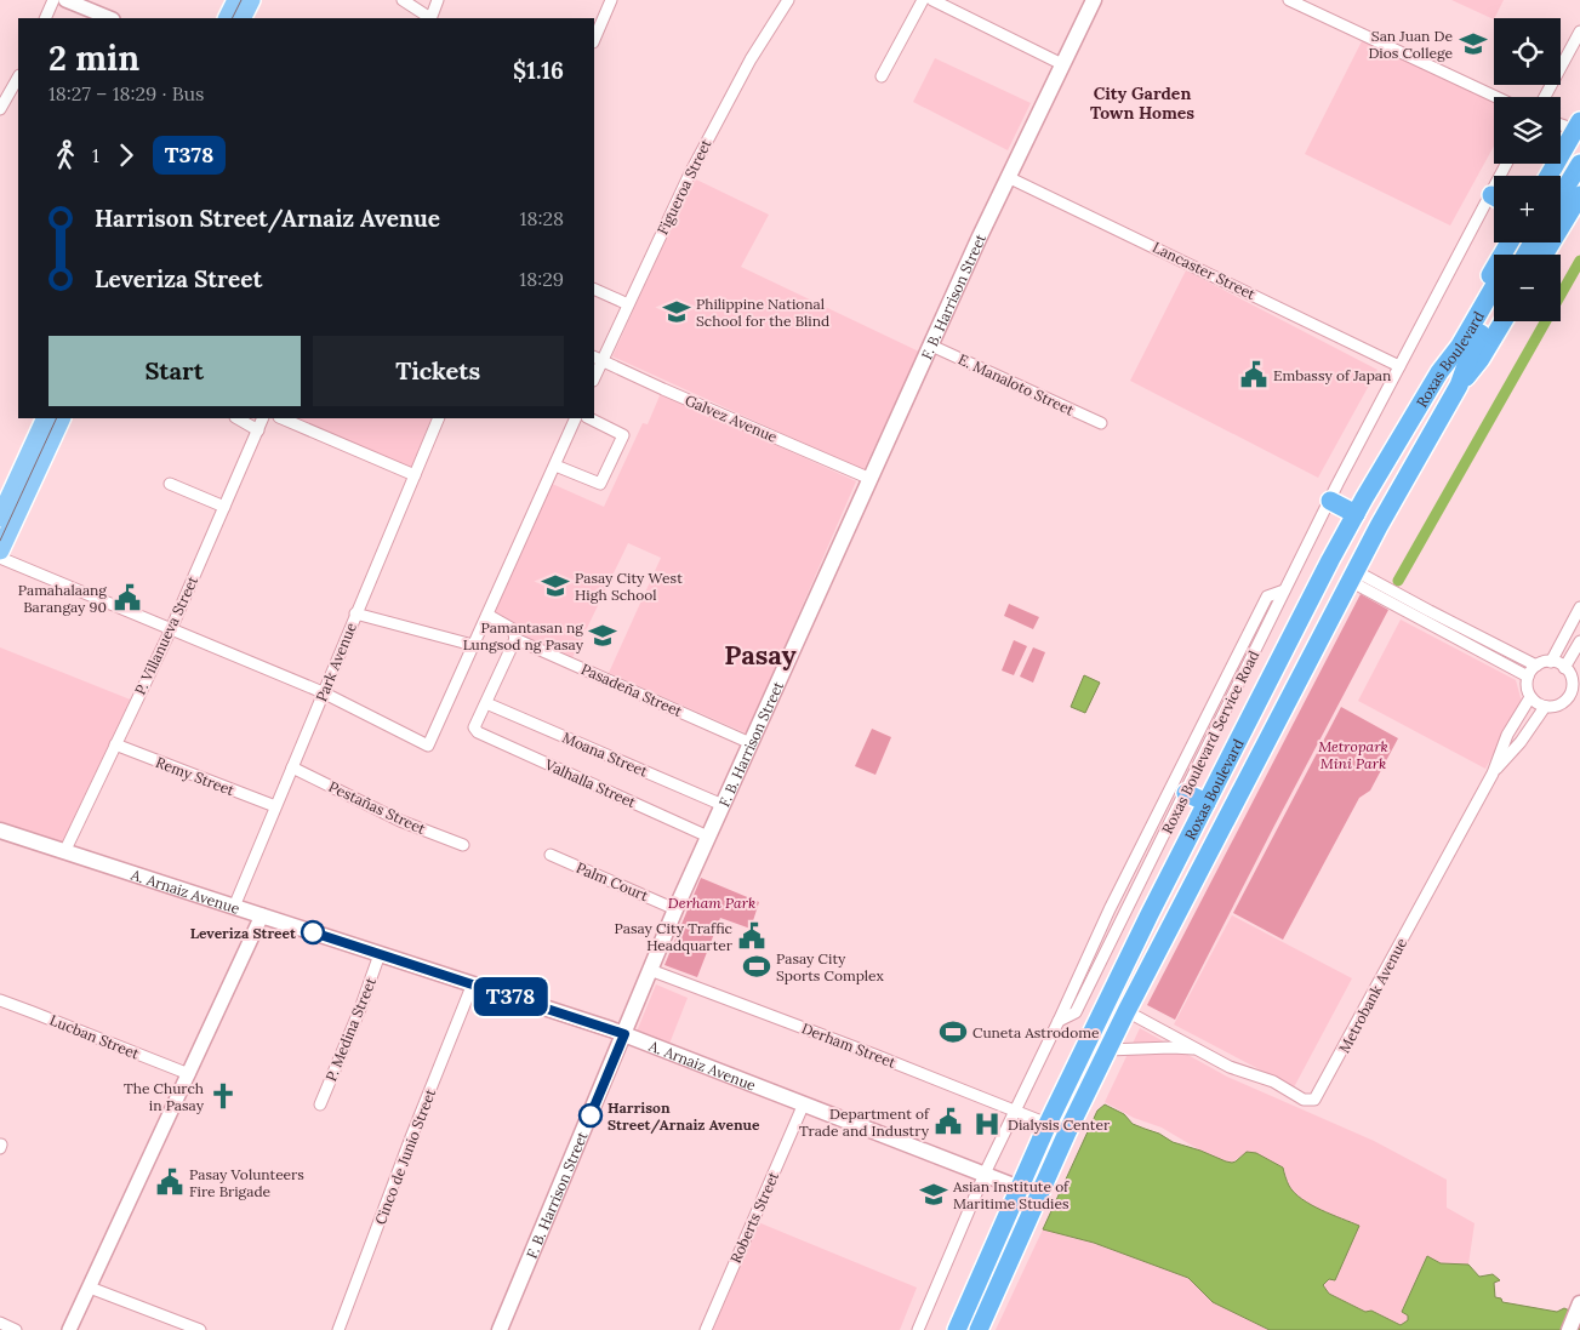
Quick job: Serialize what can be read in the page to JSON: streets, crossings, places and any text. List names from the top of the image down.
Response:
{
  "streets": {
    "highway": ["Roxas Boulevard"],
    "main road": ["F. B. Harrison Street", "A. Arnaiz Avenue"],
    "street": [
      "Figueroa Street",
      "Lancaster Street",
      "E. Manaloto Street",
      "Galvez Avenue",
      "P. Villanueva Street",
      "Park Avenue",
      "Pasadeña Street",
      "Roxas Boulevard Service Road",
      "Moana Street",
      "Remy Street",
      "Valhalla Street",
      "Pestañas Street",
      "Palm Court",
      "Metrobank Avenue",
      "P. Medina Street",
      "Lucban Street",
      "Derham Street",
      "Cinco de Junio Street",
      "Roberts Street"
    ]
  },
  "crossings": [
    ["Figueroa Street", "Galvez Avenue"],
    ["Lancaster Street", "F. B. Harrison Street"],
    ["Lancaster Street", "Roxas Boulevard Service Road"],
    ["F. B. Harrison Street", "E. Manaloto Street"],
    ["F. B. Harrison Street", "Galvez Avenue"],
    ["F. B. Harrison Street", "Pasadeña Street"],
    ["F. B. Harrison Street", "Moana Street"],
    ["F. B. Harrison Street", "Valhalla Street"],
    ["F. B. Harrison Street", "Palm Court"],
    ["F. B. Harrison Street", "A. Arnaiz Avenue"],
    ["F. B. Harrison Street", "Derham Street"],
    ["Roxas Boulevard", "A. Arnaiz Avenue"],
    ["Roxas Boulevard", "Metrobank Avenue"],
    ["Roxas Boulevard", "Derham Street"],
    ["P. Villanueva Street", "Remy Street"],
    ["P. Villanueva Street", "A. Arnaiz Avenue"],
    ["Park Avenue", "Remy Street"],
    ["Park Avenue", "Pestañas Street"],
    ["Park Avenue", "A. Arnaiz Avenue"],
    ["Roxas Boulevard Service Road", "A. Arnaiz Avenue"],
    ["Roxas Boulevard Service Road", "Derham Street"],
    ["Moana Street", "Valhalla Street"],
    ["A. Arnaiz Avenue", "P. Medina Street"],
    ["A. Arnaiz Avenue", "Cinco de Junio Street"],
    ["A. Arnaiz Avenue", "Roberts Street"]
  ],
  "districts": ["City Garden Town Homes", "Pasay"],
  "parks": ["Metropark Mini Park", "Derham Park"],
  "places": {
    "school or university": [
      "San Juan De Dios College",
      "Philippine National School for the Blind",
      "Pasay City West High School",
      "Pamantasan ng Lungsod ng Pasay",
      "Asian Institute of Maritime Studies"
    ],
    "public building": [
      "Embassy of Japan",
      "Pamahalaang Barangay 90",
      "Pasay City Traffic Headquarter",
      "Department of Trade and Industry",
      "Pasay Volunteers Fire Brigade"
    ],
    "other": ["Leveriza Street", "Harrison Street/Arnaiz Avenue"],
    "sports": ["Pasay City Sports Complex", "Cuneta Astrodome"],
    "church": ["The Church in Pasay"],
    "hospital": ["Dialysis Center"]
  },
  "lines": ["bus line T378"],
  "page": {
    "on_map": "T378",
    "map_buttons": ["+", "−"],
    "heading": ["2 min", "18:27 – 18:29 · Bus", "$1.16"],
    "legs": ["1", "T378"],
    "list": [
      {
        "name": "Harrison Street/Arnaiz Avenue",
        "value": "18:28"
      },
      {
        "name": "Leveriza Street",
        "value": "18:29"
      }
    ],
    "buttons": ["Start", "Tickets"]
  }
}
